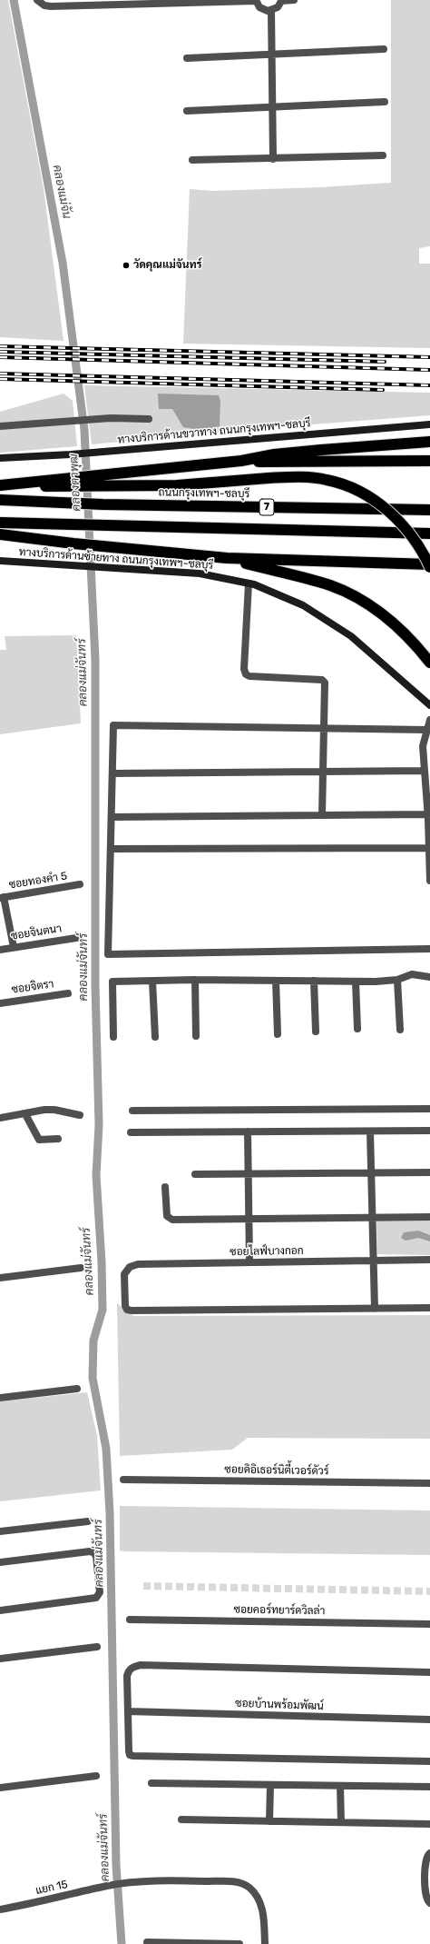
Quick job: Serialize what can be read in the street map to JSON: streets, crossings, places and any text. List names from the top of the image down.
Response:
{
  "streets": {
    "highway": ["ถนนกรุงเทพฯ-ชลบุรี", "7"],
    "main road": ["ทางบริการด้านขวาทาง ถนนกรุงเทพฯ-ชลบุรี", "ทางบริการด้านซ้ายทาง ถนนกรุงเทพฯ-ชลบุรี"],
    "street": [
      "ซอยทองคำ 5",
      "ซอยจินตนา",
      "ซอยจิตรา",
      "ซอยไลฟ์บางกอก",
      "ซอยดิอิเธอร์นิตี้เวอร์ดัวร์",
      "ซอยคอร์ทยาร์ดวิลล่า",
      "ซอยบ้านพร้อมพัฒน์",
      "แยก 15"
    ]
  },
  "water": ["คลองแม่จัน", "คลองตาพุฒ", "คลองแม่จันทร์"],
  "places": ["วัดคุณแม่จันทร์"]
}
